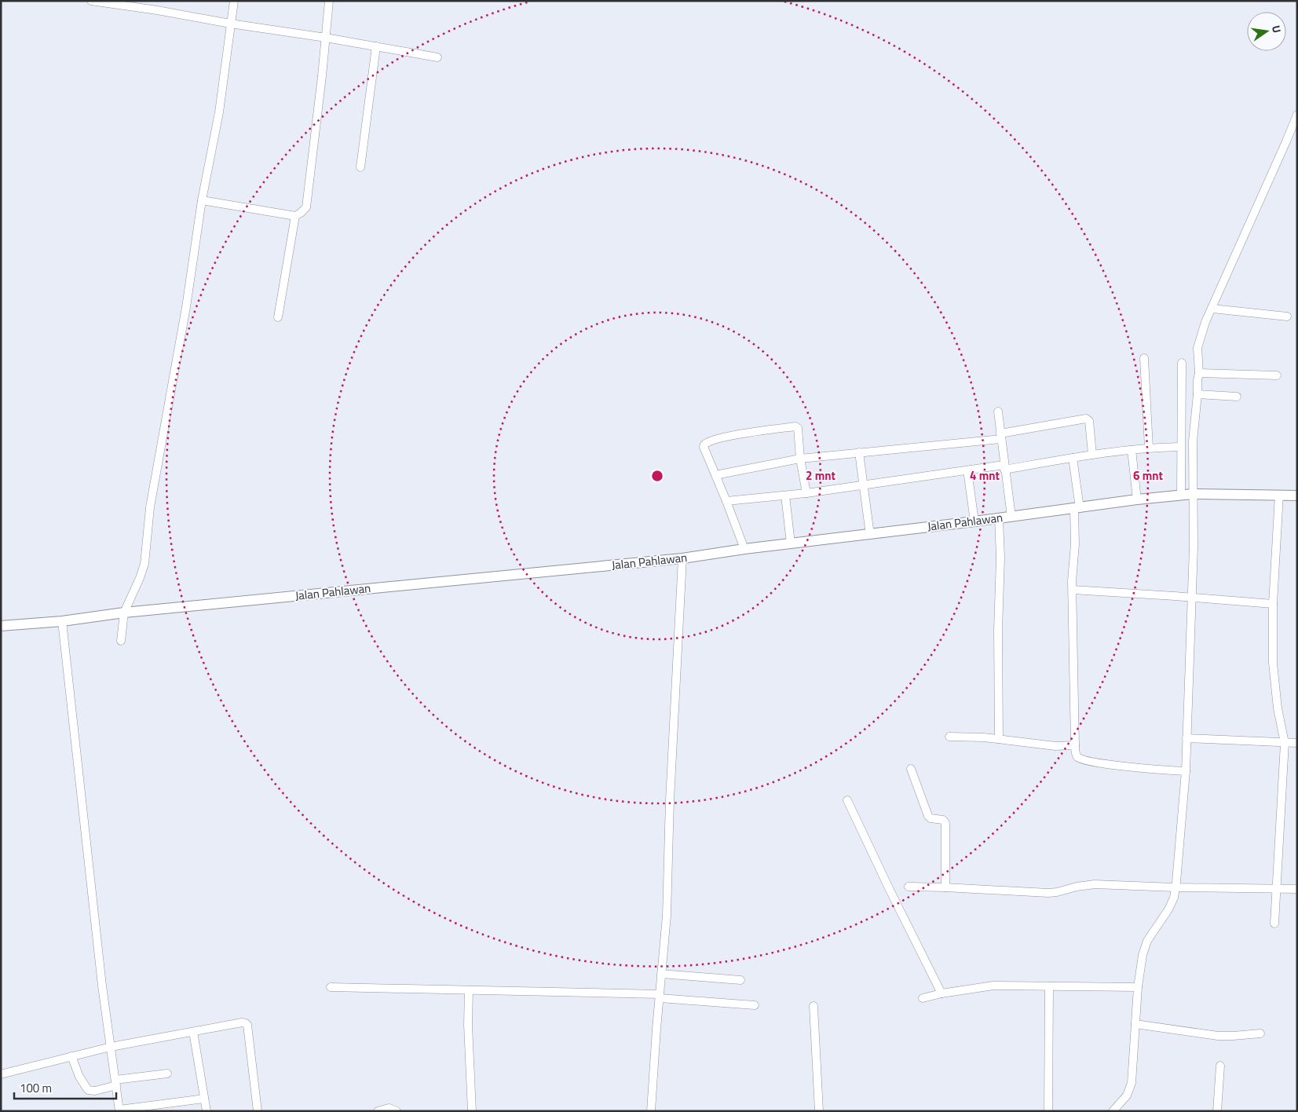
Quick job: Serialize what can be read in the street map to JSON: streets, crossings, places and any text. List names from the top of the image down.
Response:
{
  "streets": {
    "main road": ["Jalan Pahlawan"]
  },
  "scale_bar": "100 m",
  "north": "right",
  "rings": ["2 mnt", "4 mnt", "6 mnt"]
}
